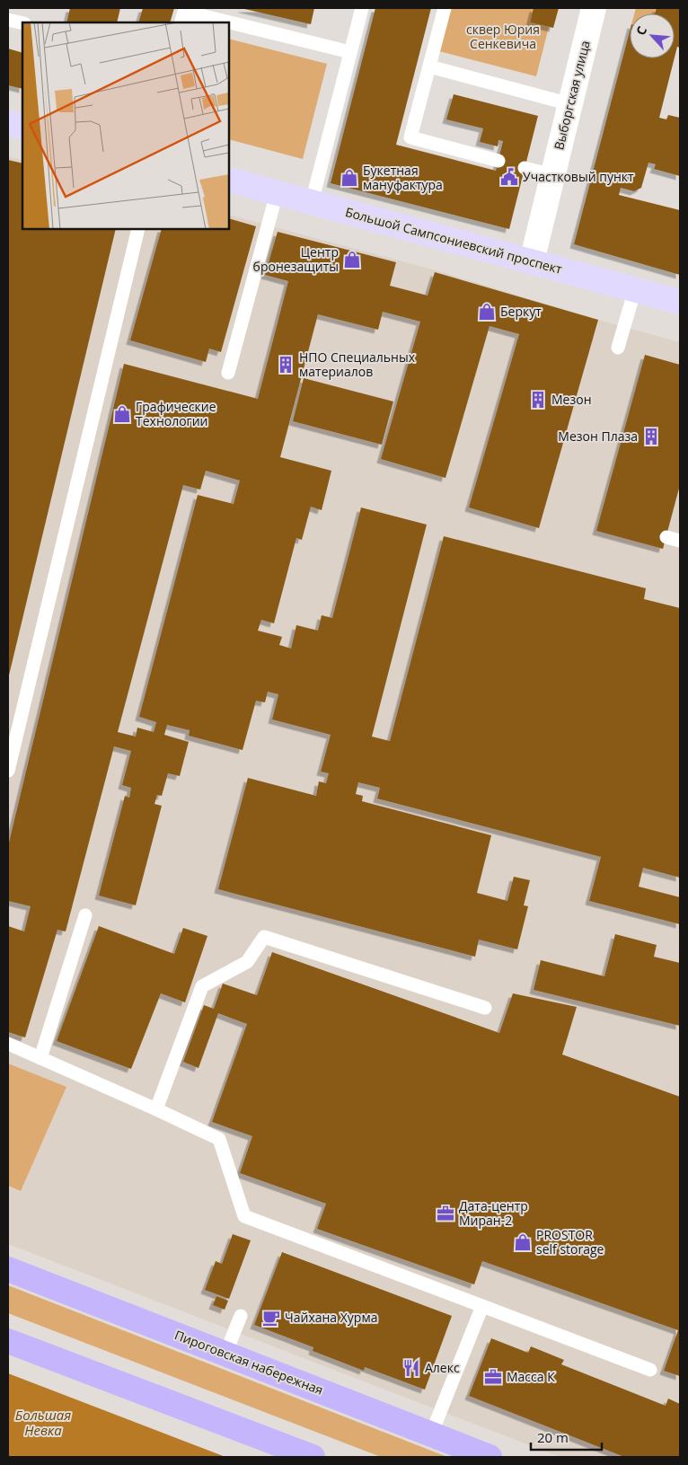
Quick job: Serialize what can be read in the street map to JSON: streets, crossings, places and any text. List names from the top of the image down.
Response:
{
  "streets": {
    "main road": ["Большой Сампсониевский проспект", "Пироговская набережная"],
    "street": ["Выборгская улица"]
  },
  "crossings": [
    ["Выборгская улица", "Большой Сампсониевский проспект"]
  ],
  "water": ["Большая Невка"],
  "parks": ["сквер Юрия Сенкевича"],
  "places": {
    "public building": ["Участковый пункт"],
    "shop": [
      "Букетная мануфактура",
      "Центр бронезащиты",
      "Беркут",
      "Графические Технологии",
      "PROSTOR self storage"
    ],
    "building": ["НПО Специальных материалов", "Мезон", "Мезон Плаза"],
    "office": ["Дата-центр Миран-2", "Масса К"],
    "cafe": ["Чайхана Хурма"],
    "restaurant": ["Алекс"]
  },
  "scale_bar": "20 m",
  "north": "top left"
}
